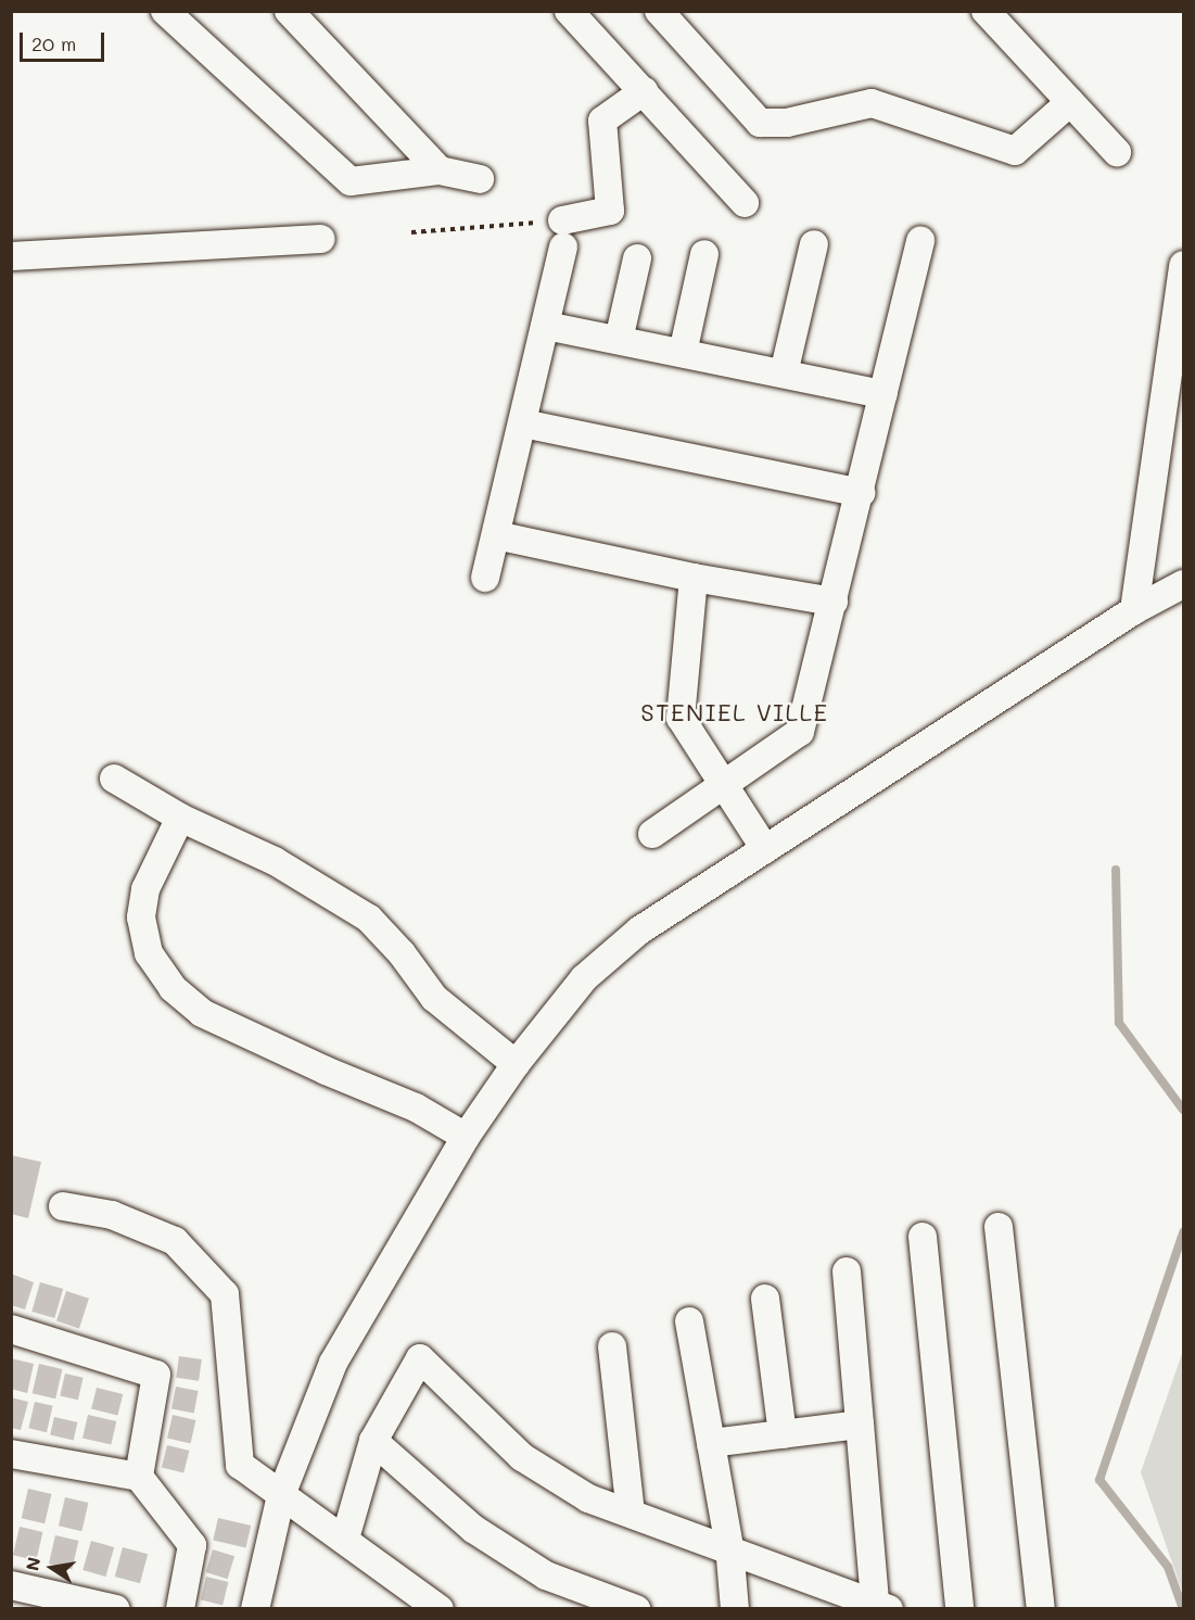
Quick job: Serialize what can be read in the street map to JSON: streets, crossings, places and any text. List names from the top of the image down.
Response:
{
  "districts": ["STENIEL VILLE"],
  "scale_bar": "20 m",
  "north": "left"
}
